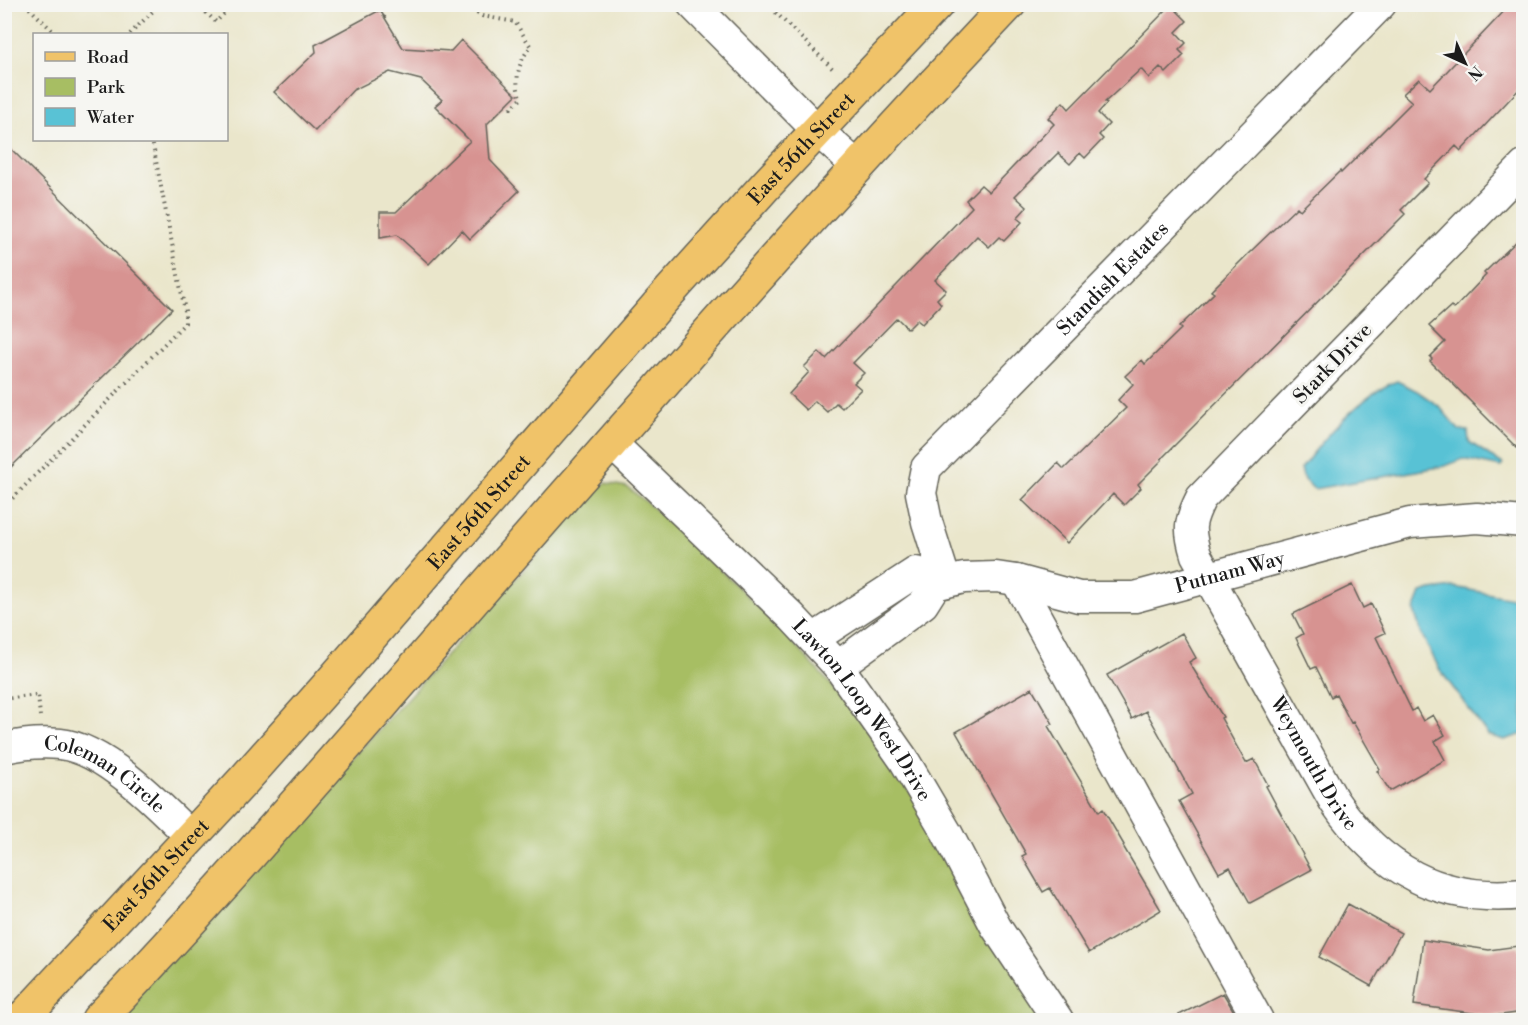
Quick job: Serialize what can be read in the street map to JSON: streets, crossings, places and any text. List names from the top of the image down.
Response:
{
  "streets": {
    "main road": ["East 56th Street"],
    "street": [
      "Standish Estates",
      "Stark Drive",
      "Putnam Way",
      "Lawton Loop West Drive",
      "Weymouth Drive",
      "Coleman Circle"
    ]
  },
  "crossings": [
    ["East 56th Street", "Coleman Circle"],
    ["Standish Estates", "Putnam Way"],
    ["Stark Drive", "Putnam Way"],
    ["Stark Drive", "Weymouth Drive"],
    ["Putnam Way", "Lawton Loop West Drive"],
    ["Putnam Way", "Weymouth Drive"]
  ],
  "legend": ["Road", "Park", "Water"],
  "north": "bottom right"
}
